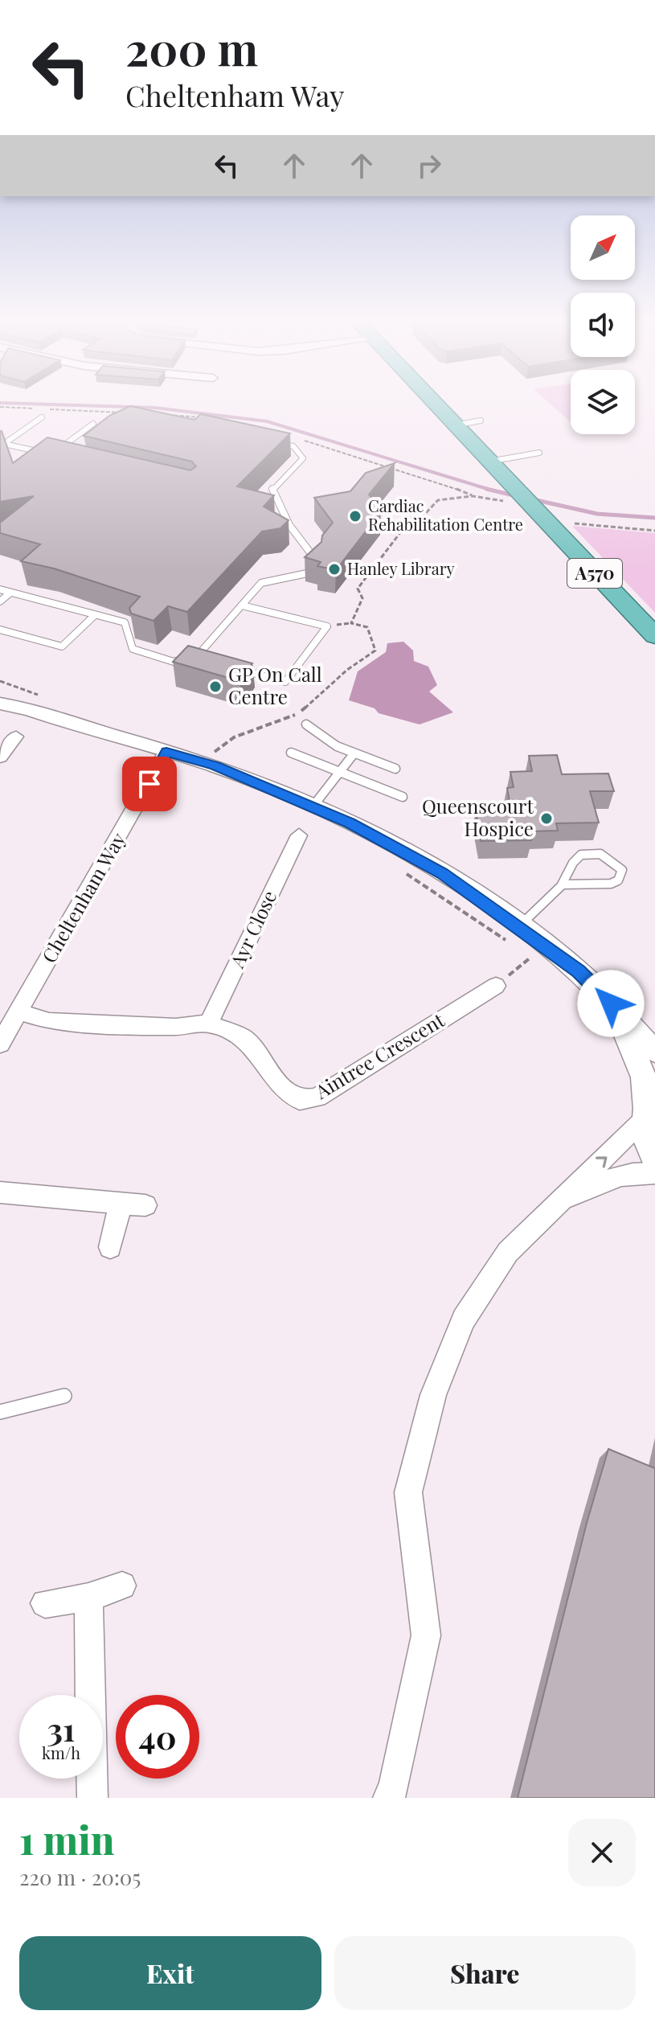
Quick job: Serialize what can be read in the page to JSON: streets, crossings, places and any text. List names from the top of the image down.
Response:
{
  "streets": {
    "highway": ["A570"],
    "street": ["Cheltenham Way", "Ayr Close", "Aintree Crescent"]
  },
  "crossings": [
    ["Cheltenham Way", "Aintree Crescent"],
    ["Ayr Close", "Aintree Crescent"]
  ],
  "places": [
    "Cardiac Rehabilitation Centre",
    "Hanley Library",
    "GP On Call Centre",
    "Queenscourt Hospice"
  ],
  "north": "top right",
  "page": {
    "turn": ["200 m", "Cheltenham Way"],
    "speed": "31 km/h",
    "limit": "40",
    "heading": ["1 min", "220 m · 20:05"],
    "buttons": ["Exit", "Share"]
  }
}
